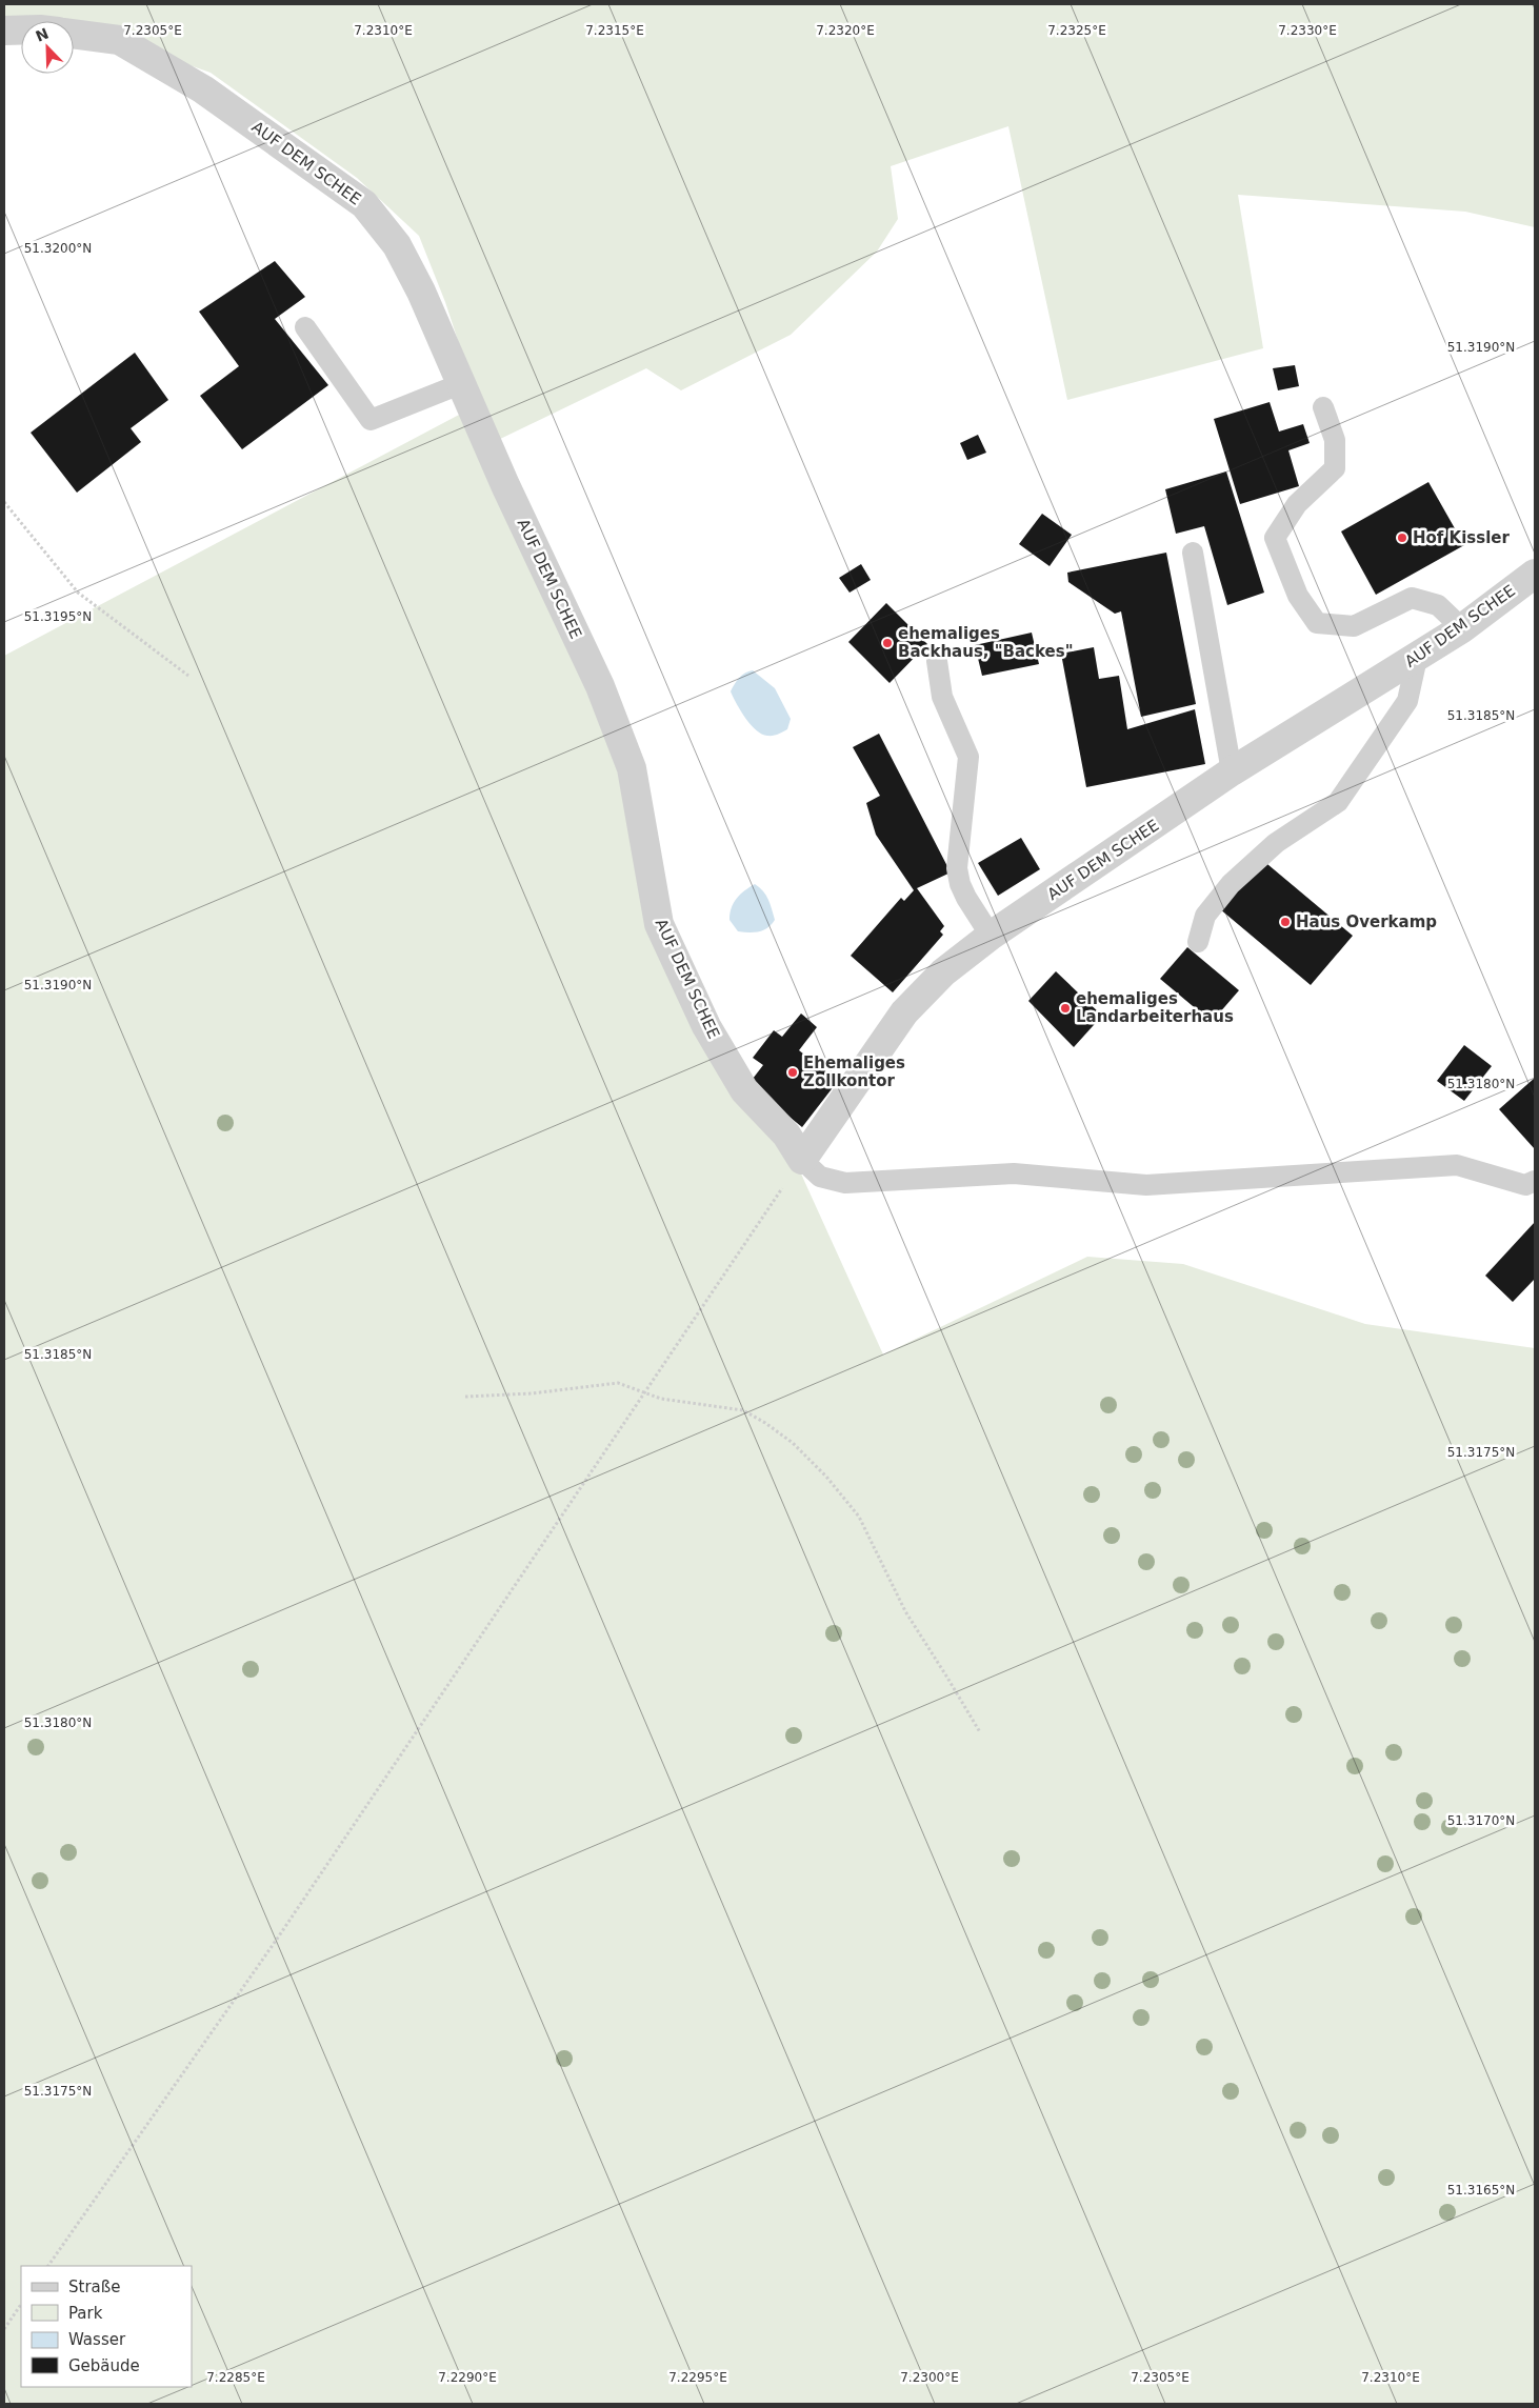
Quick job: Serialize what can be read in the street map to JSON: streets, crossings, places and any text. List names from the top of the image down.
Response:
{
  "streets": {
    "street": ["AUF DEM SCHEE"]
  },
  "places": [
    "Hof Kissler",
    "ehemaliges Backhaus, \"Backes\"",
    "Haus Overkamp",
    "ehemaliges Landarbeiterhaus",
    "Ehemaliges Zollkontor"
  ],
  "legend": [
    "Straße",
    "Park",
    "Wasser",
    "Gebäude"
  ],
  "north": "top left",
  "coordinates": [
    "7.2305°E",
    "7.2310°E",
    "7.2315°E",
    "7.2320°E",
    "7.2325°E",
    "7.2330°E",
    "51.3200°N",
    "51.3190°N",
    "51.3195°N",
    "51.3185°N",
    "51.3180°N",
    "51.3175°N",
    "51.3170°N",
    "51.3165°N",
    "7.2285°E",
    "7.2290°E",
    "7.2295°E",
    "7.2300°E"
  ]
}
